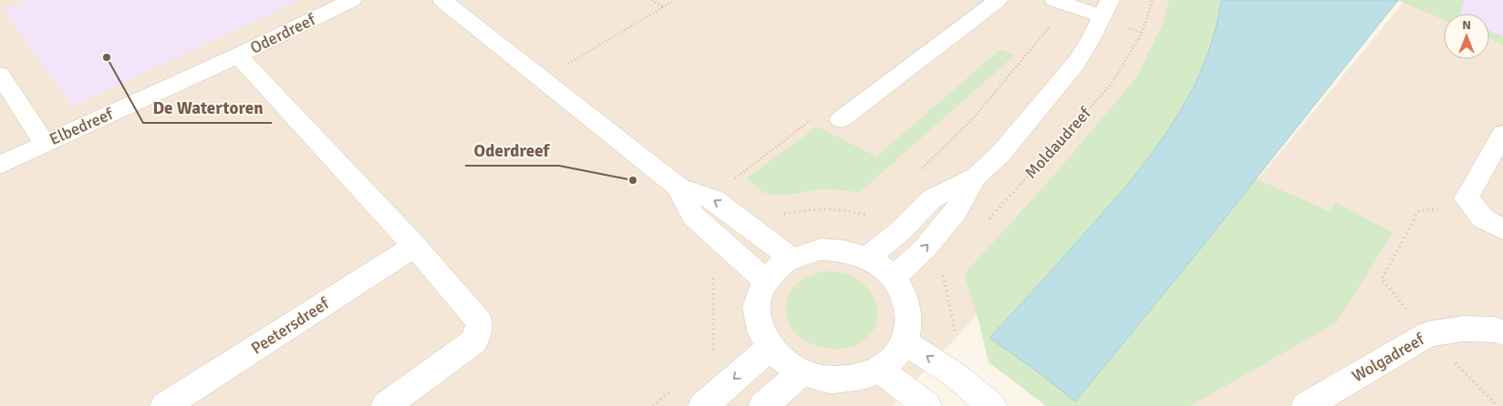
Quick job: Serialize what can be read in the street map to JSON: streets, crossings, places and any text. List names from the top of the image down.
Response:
{
  "streets": {
    "street": [
      "Oderdreef",
      "Elbedreef",
      "Peetersdreef",
      "Wolgadreef"
    ],
    "path": ["Moldaudreef"]
  },
  "crossings": [
    ["Oderdreef", "Elbedreef"]
  ],
  "places": ["De Watertoren", "Oderdreef"],
  "north": "top"
}
